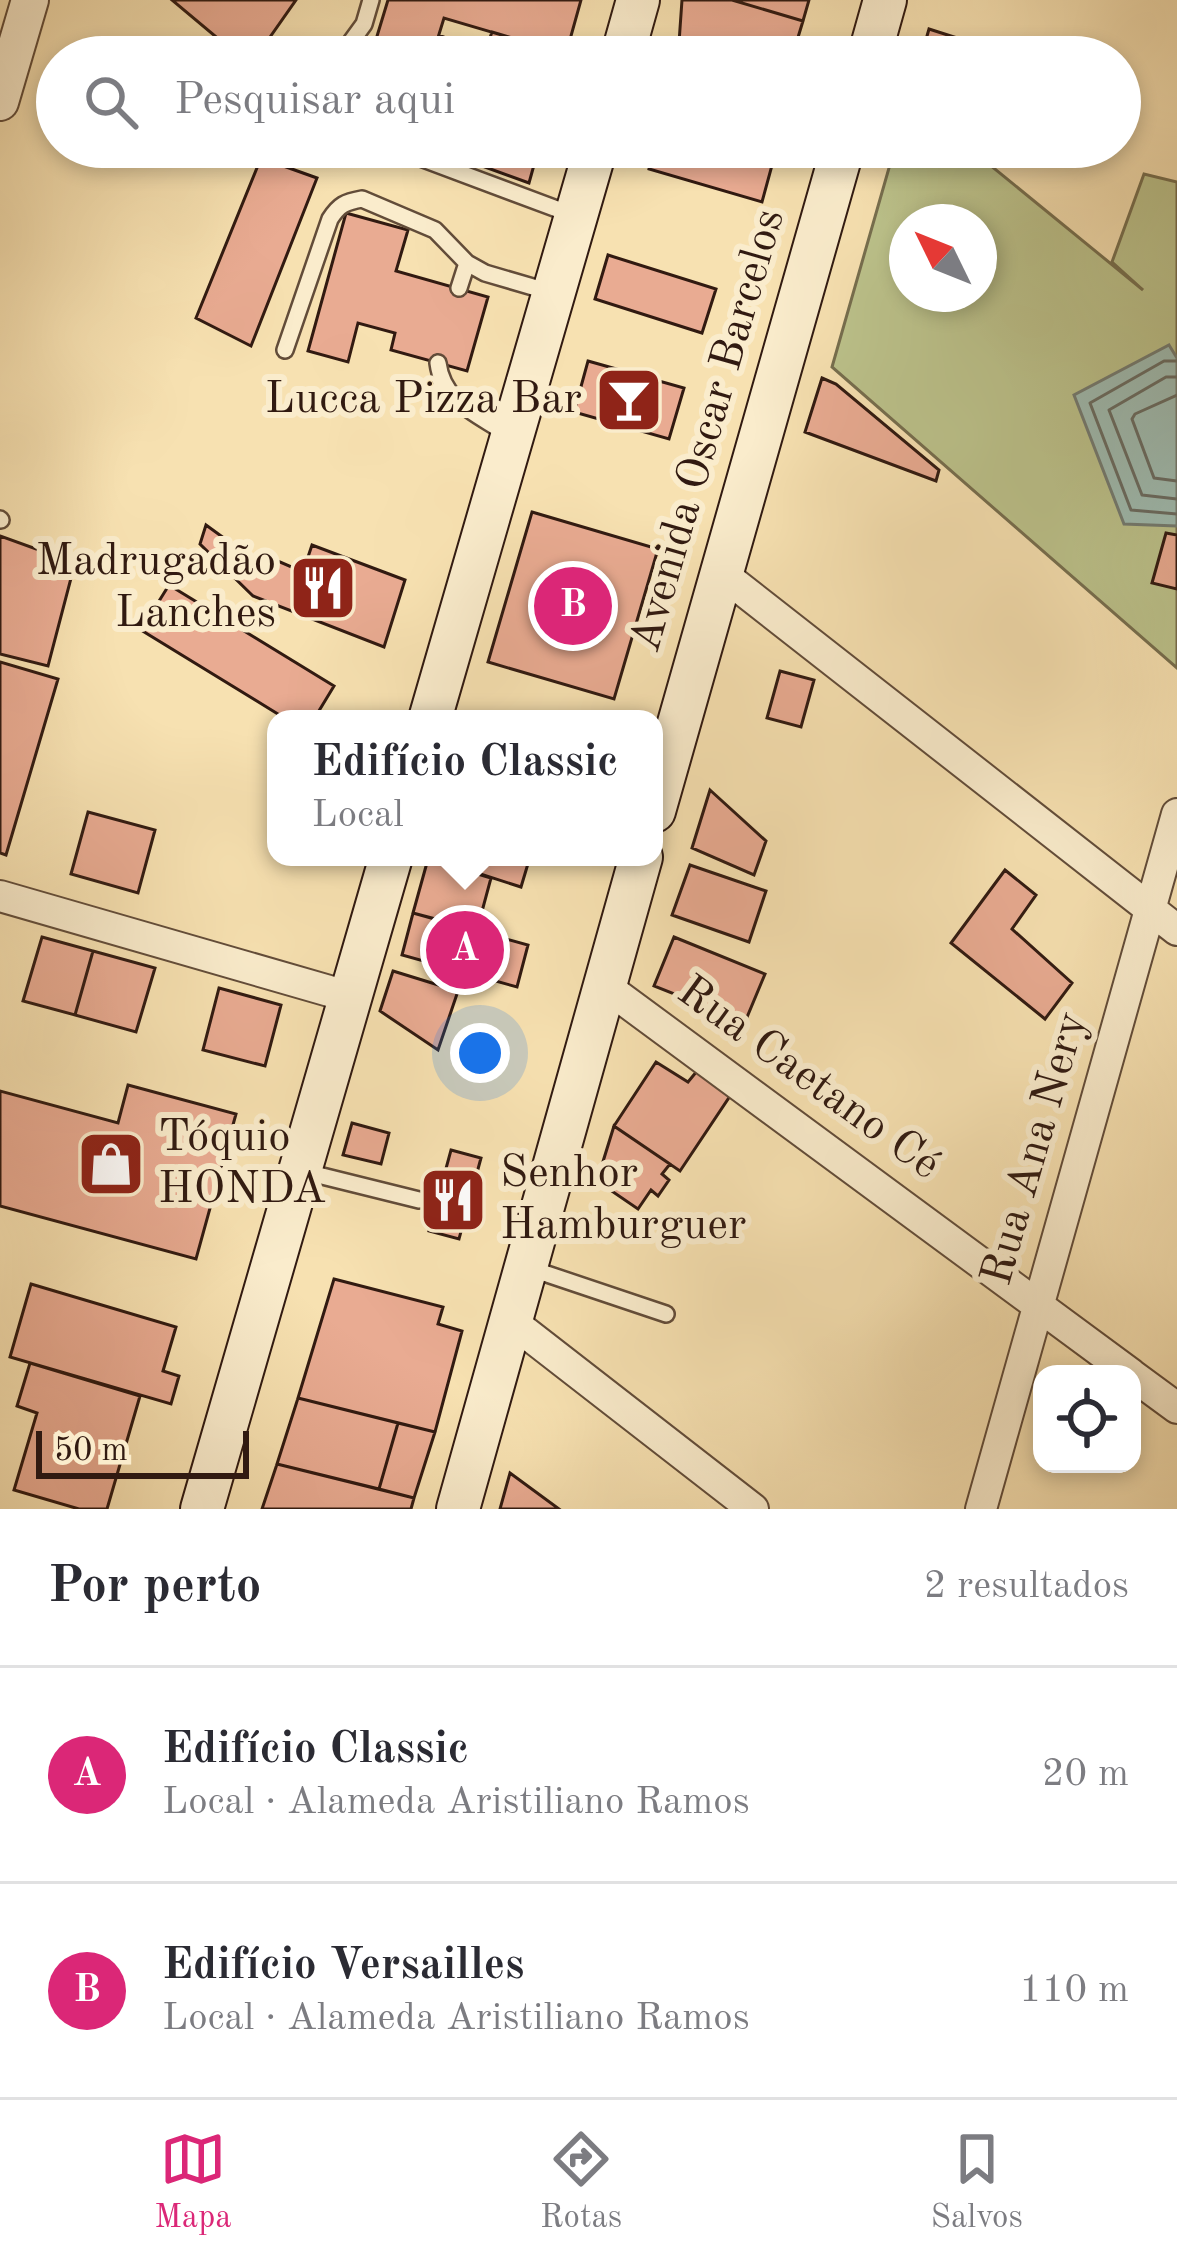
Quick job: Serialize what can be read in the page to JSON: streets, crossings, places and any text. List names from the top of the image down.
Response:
{
  "streets": {
    "main road": ["Avenida Oscar Barcelos"],
    "street": ["Rua Caetano Cé", "Rua Ana Nery"]
  },
  "crossings": [
    ["Rua Caetano Cé", "Rua Ana Nery"]
  ],
  "places": {
    "bar": ["Lucca Pizza Bar"],
    "restaurant": ["Madrugadão Lanches", "Senhor Hamburguer"],
    "shop": ["Tóquio HONDA"]
  },
  "scale_bar": "50 m",
  "north": "top left",
  "page": {
    "search": "Pesquisar aqui",
    "pins": ["B", "A"],
    "popup": ["Edifício Classic", "Local"],
    "scale": "50 m",
    "heading": ["Por perto", "2 resultados"],
    "list": [
      {
        "mark": "A",
        "name": "Edifício Classic",
        "note": "Local · Alameda Aristiliano Ramos",
        "value": "20 m"
      },
      {
        "mark": "B",
        "name": "Edifício Versailles",
        "note": "Local · Alameda Aristiliano Ramos",
        "value": "110 m"
      }
    ],
    "nav": ["Mapa", "Rotas", "Salvos"]
  }
}
